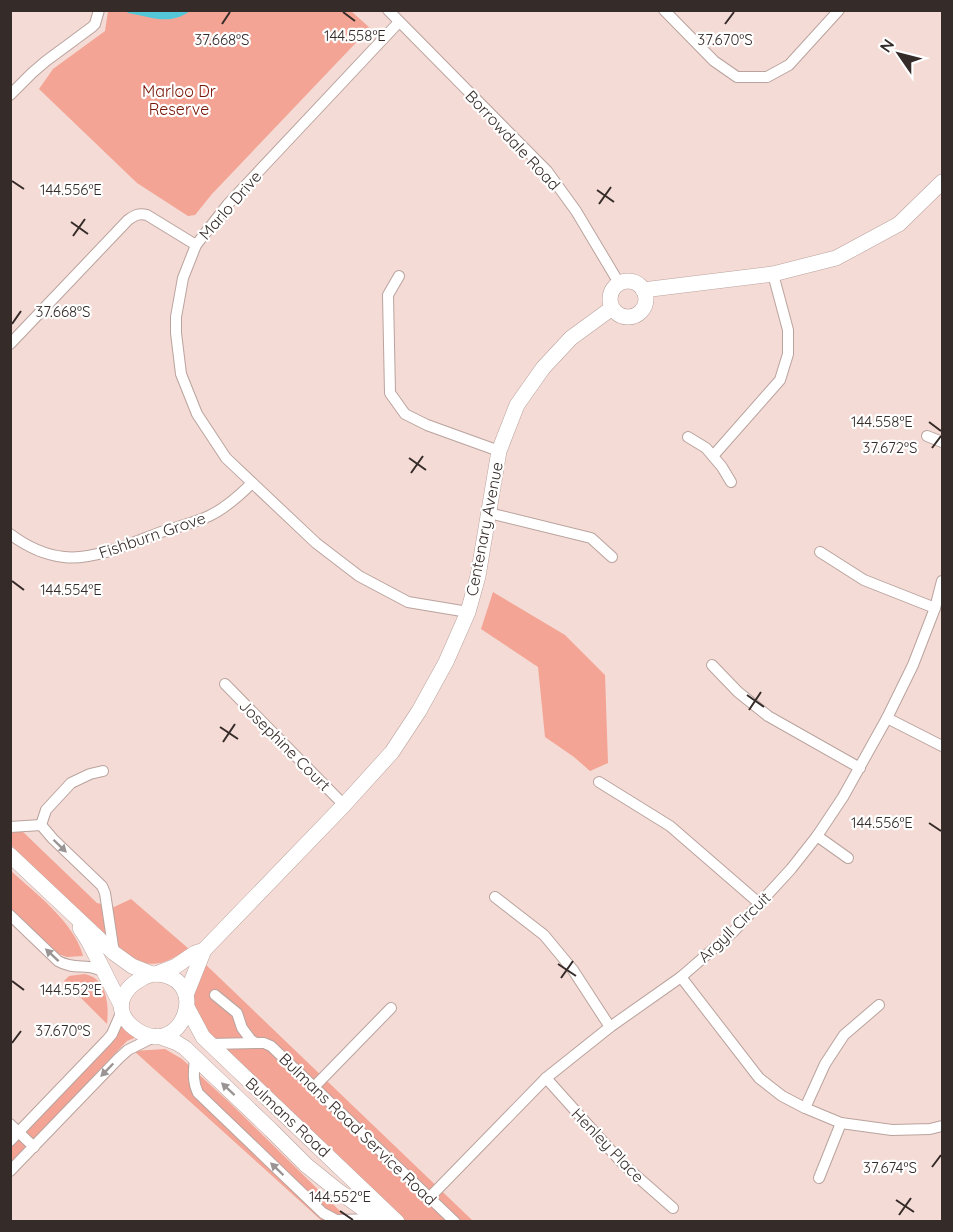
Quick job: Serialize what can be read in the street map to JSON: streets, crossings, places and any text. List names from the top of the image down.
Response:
{
  "streets": {
    "street": [
      "Borrowdale Road",
      "Marlo Drive",
      "Centenary Avenue",
      "Fishburn Grove",
      "Josephine Court",
      "Argyll Circuit",
      "Bulmans Road",
      "Bulmans Road Service Road",
      "Henley Place"
    ]
  },
  "crossings": [
    ["Borrowdale Road", "Marlo Drive"],
    ["Borrowdale Road", "Centenary Avenue"],
    ["Marlo Drive", "Centenary Avenue"],
    ["Marlo Drive", "Fishburn Grove"],
    ["Centenary Avenue", "Josephine Court"],
    ["Centenary Avenue", "Bulmans Road"],
    ["Argyll Circuit", "Bulmans Road Service Road"],
    ["Argyll Circuit", "Henley Place"],
    ["Bulmans Road", "Bulmans Road Service Road"]
  ],
  "parks": ["Marloo Dr Reserve"],
  "north": "top left",
  "coordinates": [
    "144.558°E",
    "37.668°S",
    "37.670°S",
    "144.556°E",
    "37.672°S",
    "144.554°E",
    "144.552°E",
    "37.674°S"
  ]
}
